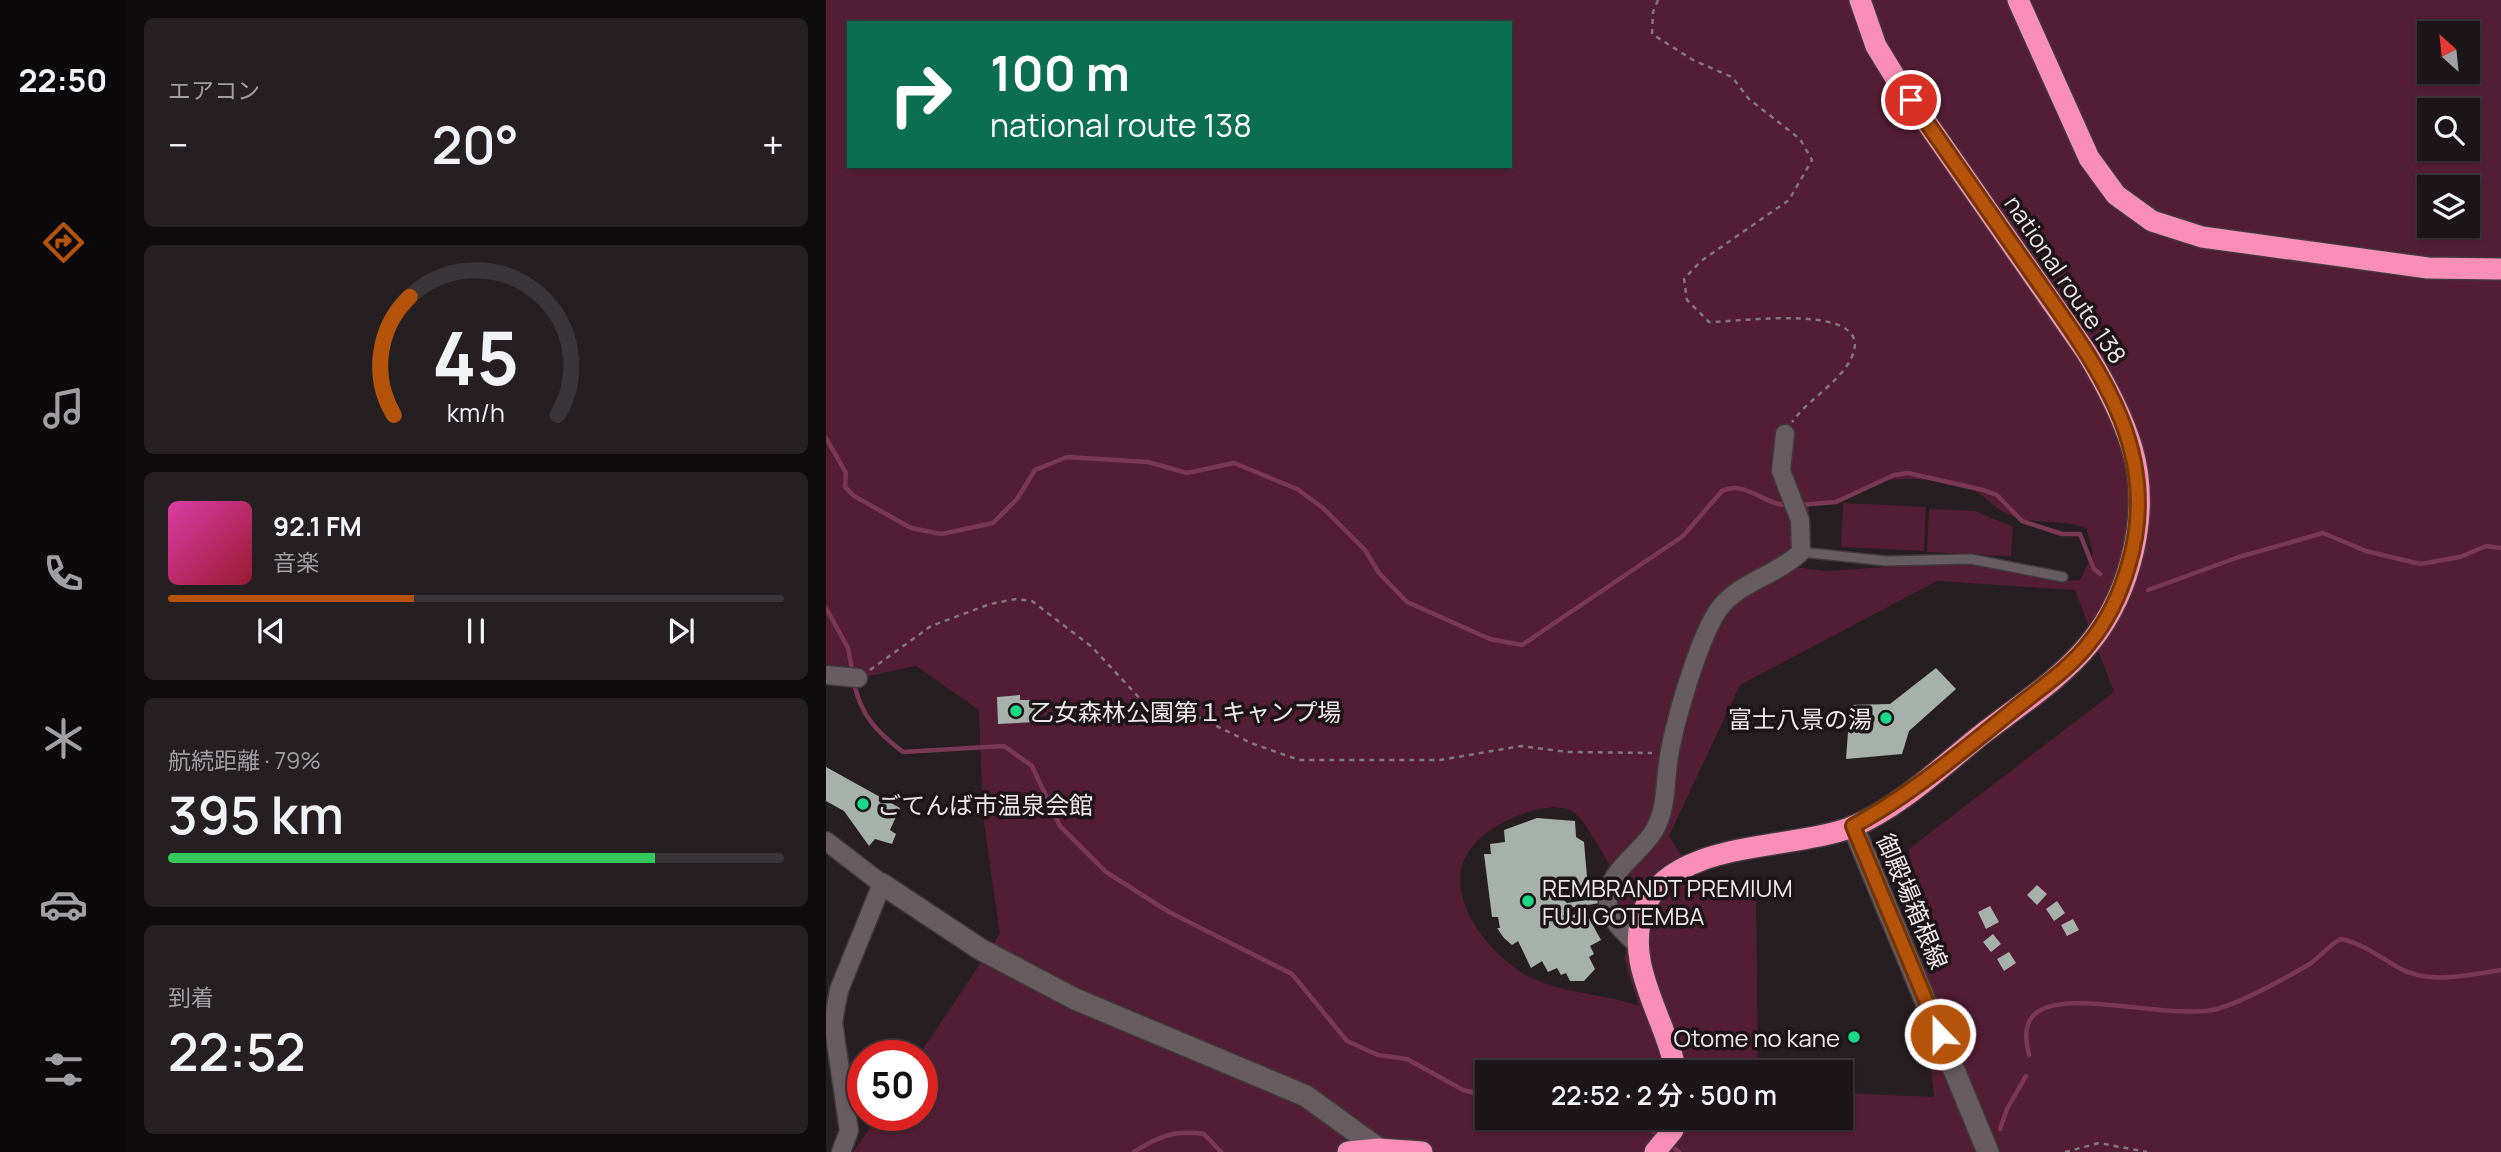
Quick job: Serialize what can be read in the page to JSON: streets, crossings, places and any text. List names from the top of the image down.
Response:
{
  "streets": {
    "highway": ["national route 138"],
    "street": ["御殿場箱根線"]
  },
  "crossings": [
    ["national route 138", "御殿場箱根線"]
  ],
  "places": [
    "乙女森林公園第１キャンプ場",
    "富士八景の湯",
    "ごてんば市温泉会館",
    "REMBRANDT PREMIUM FUJI GOTEMBA",
    "Otome no kane"
  ],
  "north": "top left",
  "page": {
    "tabs": "22:50",
    "tile": [
      "エアコン",
      ["航続距離 · 79%", "395 km"],
      ["到着", "22:52"]
    ],
    "turn": ["100 m", "national route 138"],
    "heat": ["−", "20°", "+"],
    "song": ["92.1 FM", "音楽"],
    "limit": "50",
    "trip": "22:52 · 2 分 · 500 m",
    "gauge": ["45", "km/h"]
  }
}
